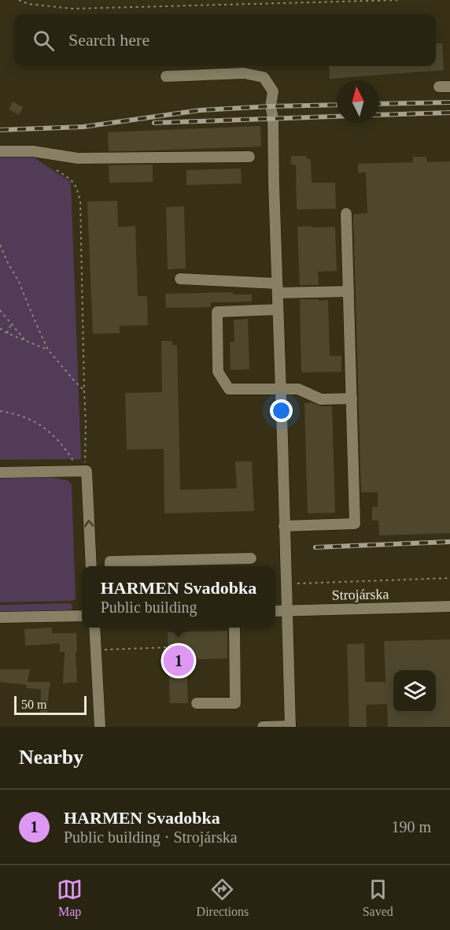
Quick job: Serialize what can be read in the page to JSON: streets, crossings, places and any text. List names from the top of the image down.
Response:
{
  "streets": {
    "street": ["Strojárska"]
  },
  "scale_bar": "50 m",
  "north": "top",
  "page": {
    "search": "Search here",
    "popup": ["HARMEN Svadobka", "Public building"],
    "pins": "1",
    "scale": "50 m",
    "heading": "Nearby",
    "list": [
      {
        "mark": "1",
        "name": "HARMEN Svadobka",
        "note": "Public building · Strojárska",
        "value": "190 m"
      }
    ],
    "nav": ["Map", "Directions", "Saved"]
  }
}
